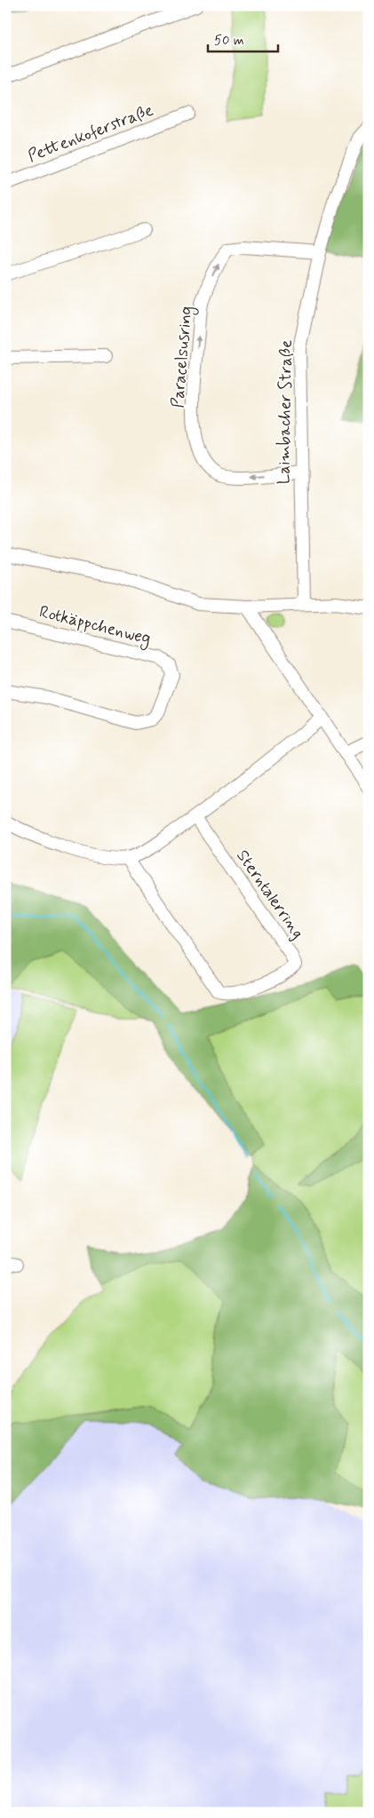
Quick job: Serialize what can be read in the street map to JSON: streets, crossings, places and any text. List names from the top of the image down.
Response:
{
  "streets": {
    "street": [
      "Pettenkoferstraße",
      "Paracelsusring",
      "Laimbacher Straße",
      "Rotkäppchenweg",
      "Sterntalerring"
    ]
  },
  "crossings": [
    ["Paracelsusring", "Laimbacher Straße"]
  ],
  "scale_bar": "50 m"
}
